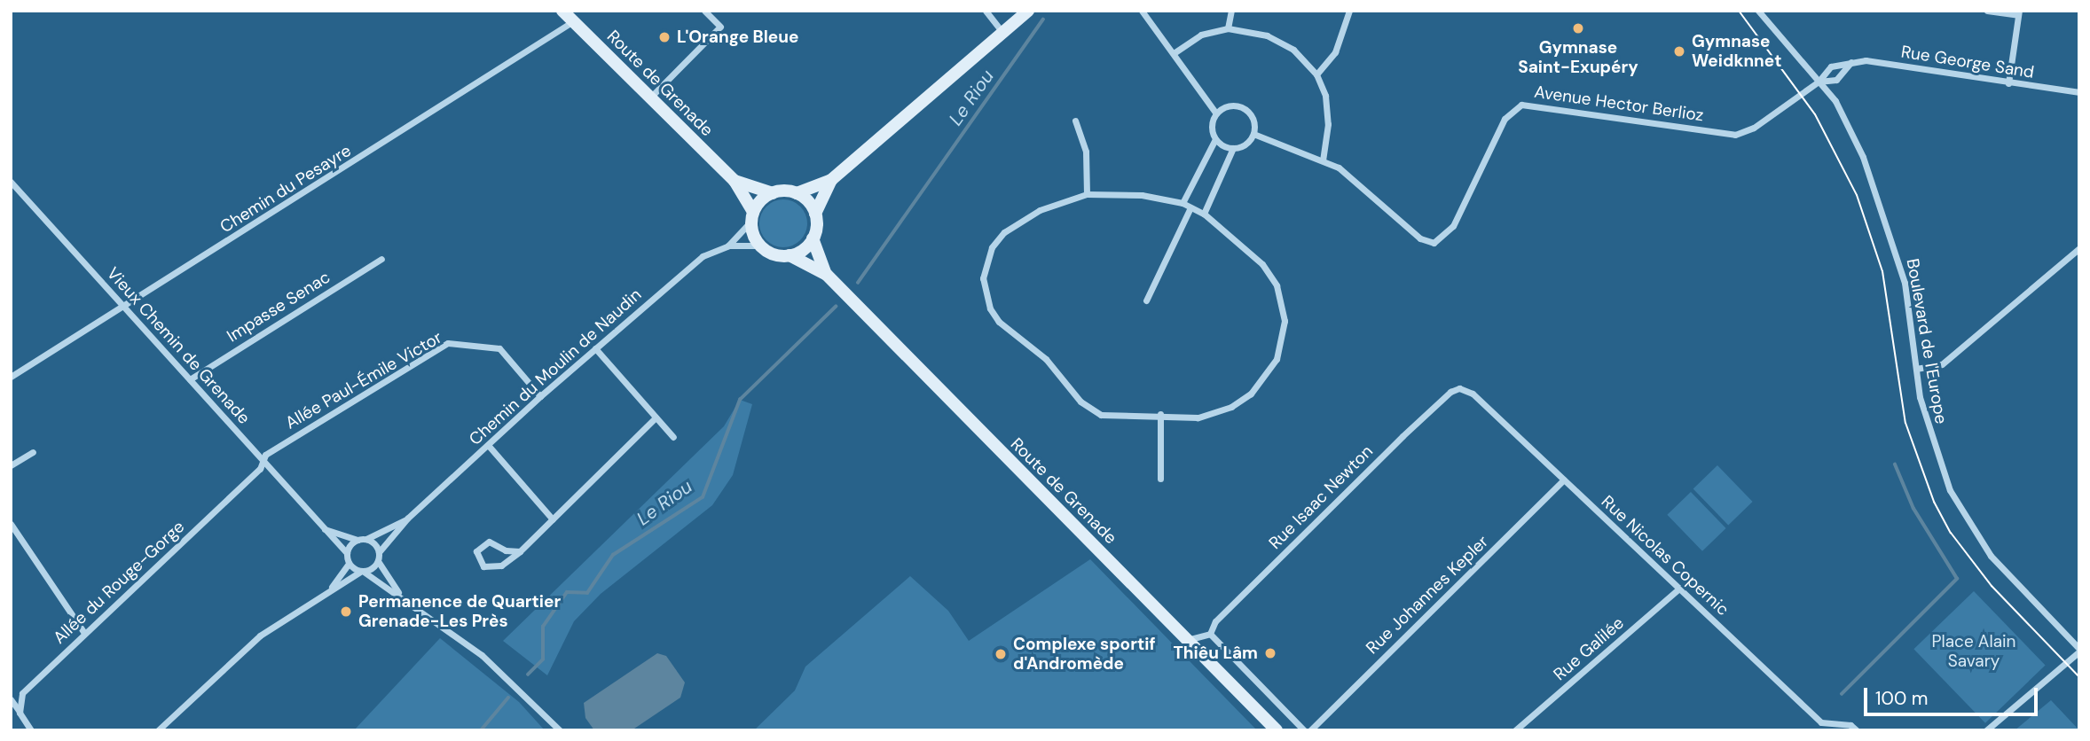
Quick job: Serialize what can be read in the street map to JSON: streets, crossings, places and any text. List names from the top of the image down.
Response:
{
  "streets": {
    "main road": ["Route de Grenade"],
    "street": [
      "Rue George Sand",
      "Avenue Hector Berlioz",
      "Chemin du Pesayre",
      "Impasse Senac",
      "Boulevard de l'Europe",
      "Vieux Chemin de Grenade",
      "Chemin du Moulin de Naudin",
      "Allée Paul-Émile Victor",
      "Rue Isaac Newton",
      "Rue Nicolas Copernic",
      "Allée du Rouge-Gorge",
      "Rue Johannes Kepler",
      "Rue Galilée"
    ]
  },
  "crossings": [
    ["Rue George Sand", "Avenue Hector Berlioz"],
    ["Rue George Sand", "Boulevard de l'Europe"],
    ["Route de Grenade", "Chemin du Pesayre"],
    ["Avenue Hector Berlioz", "Boulevard de l'Europe"],
    ["Chemin du Pesayre", "Vieux Chemin de Grenade"],
    ["Impasse Senac", "Vieux Chemin de Grenade"],
    ["Vieux Chemin de Grenade", "Chemin du Moulin de Naudin"],
    ["Vieux Chemin de Grenade", "Allée Paul-Émile Victor"],
    ["Vieux Chemin de Grenade", "Allée du Rouge-Gorge"],
    ["Chemin du Moulin de Naudin", "Allée Paul-Émile Victor"],
    ["Allée Paul-Émile Victor", "Allée du Rouge-Gorge"],
    ["Rue Isaac Newton", "Rue Nicolas Copernic"],
    ["Rue Nicolas Copernic", "Rue Johannes Kepler"],
    ["Rue Nicolas Copernic", "Rue Galilée"]
  ],
  "water": ["Le Riou"],
  "parks": ["Place Alain Savary"],
  "places": [
    "Gymnase Saint-Exupéry",
    "L'Orange Bleue",
    "Gymnase Weidknnet",
    "Permanence de Quartier Grenade-Les Près",
    "Thiêu Lâm",
    "Complexe sportif d'Andromède"
  ],
  "scale_bar": "100 m"
}
